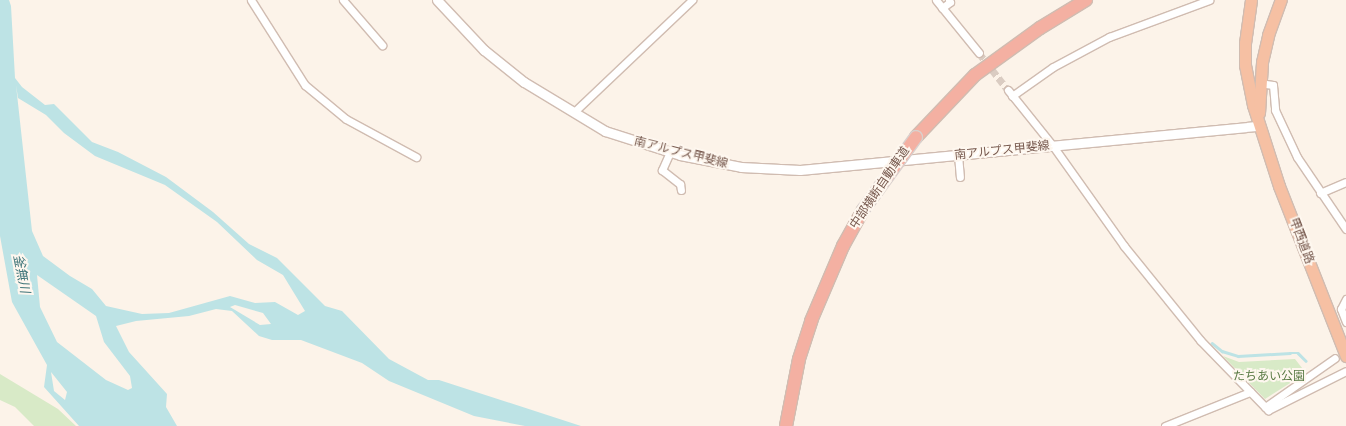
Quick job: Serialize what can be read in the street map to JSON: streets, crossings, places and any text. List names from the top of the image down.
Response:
{
  "streets": {
    "highway": ["中部横断自動車道", "甲西道路"],
    "main road": ["南アルプス甲斐線"]
  },
  "crossings": [
    ["南アルプス甲斐線", "甲西道路"]
  ],
  "water": ["釜無川"],
  "parks": ["たちあい公園"]
}
